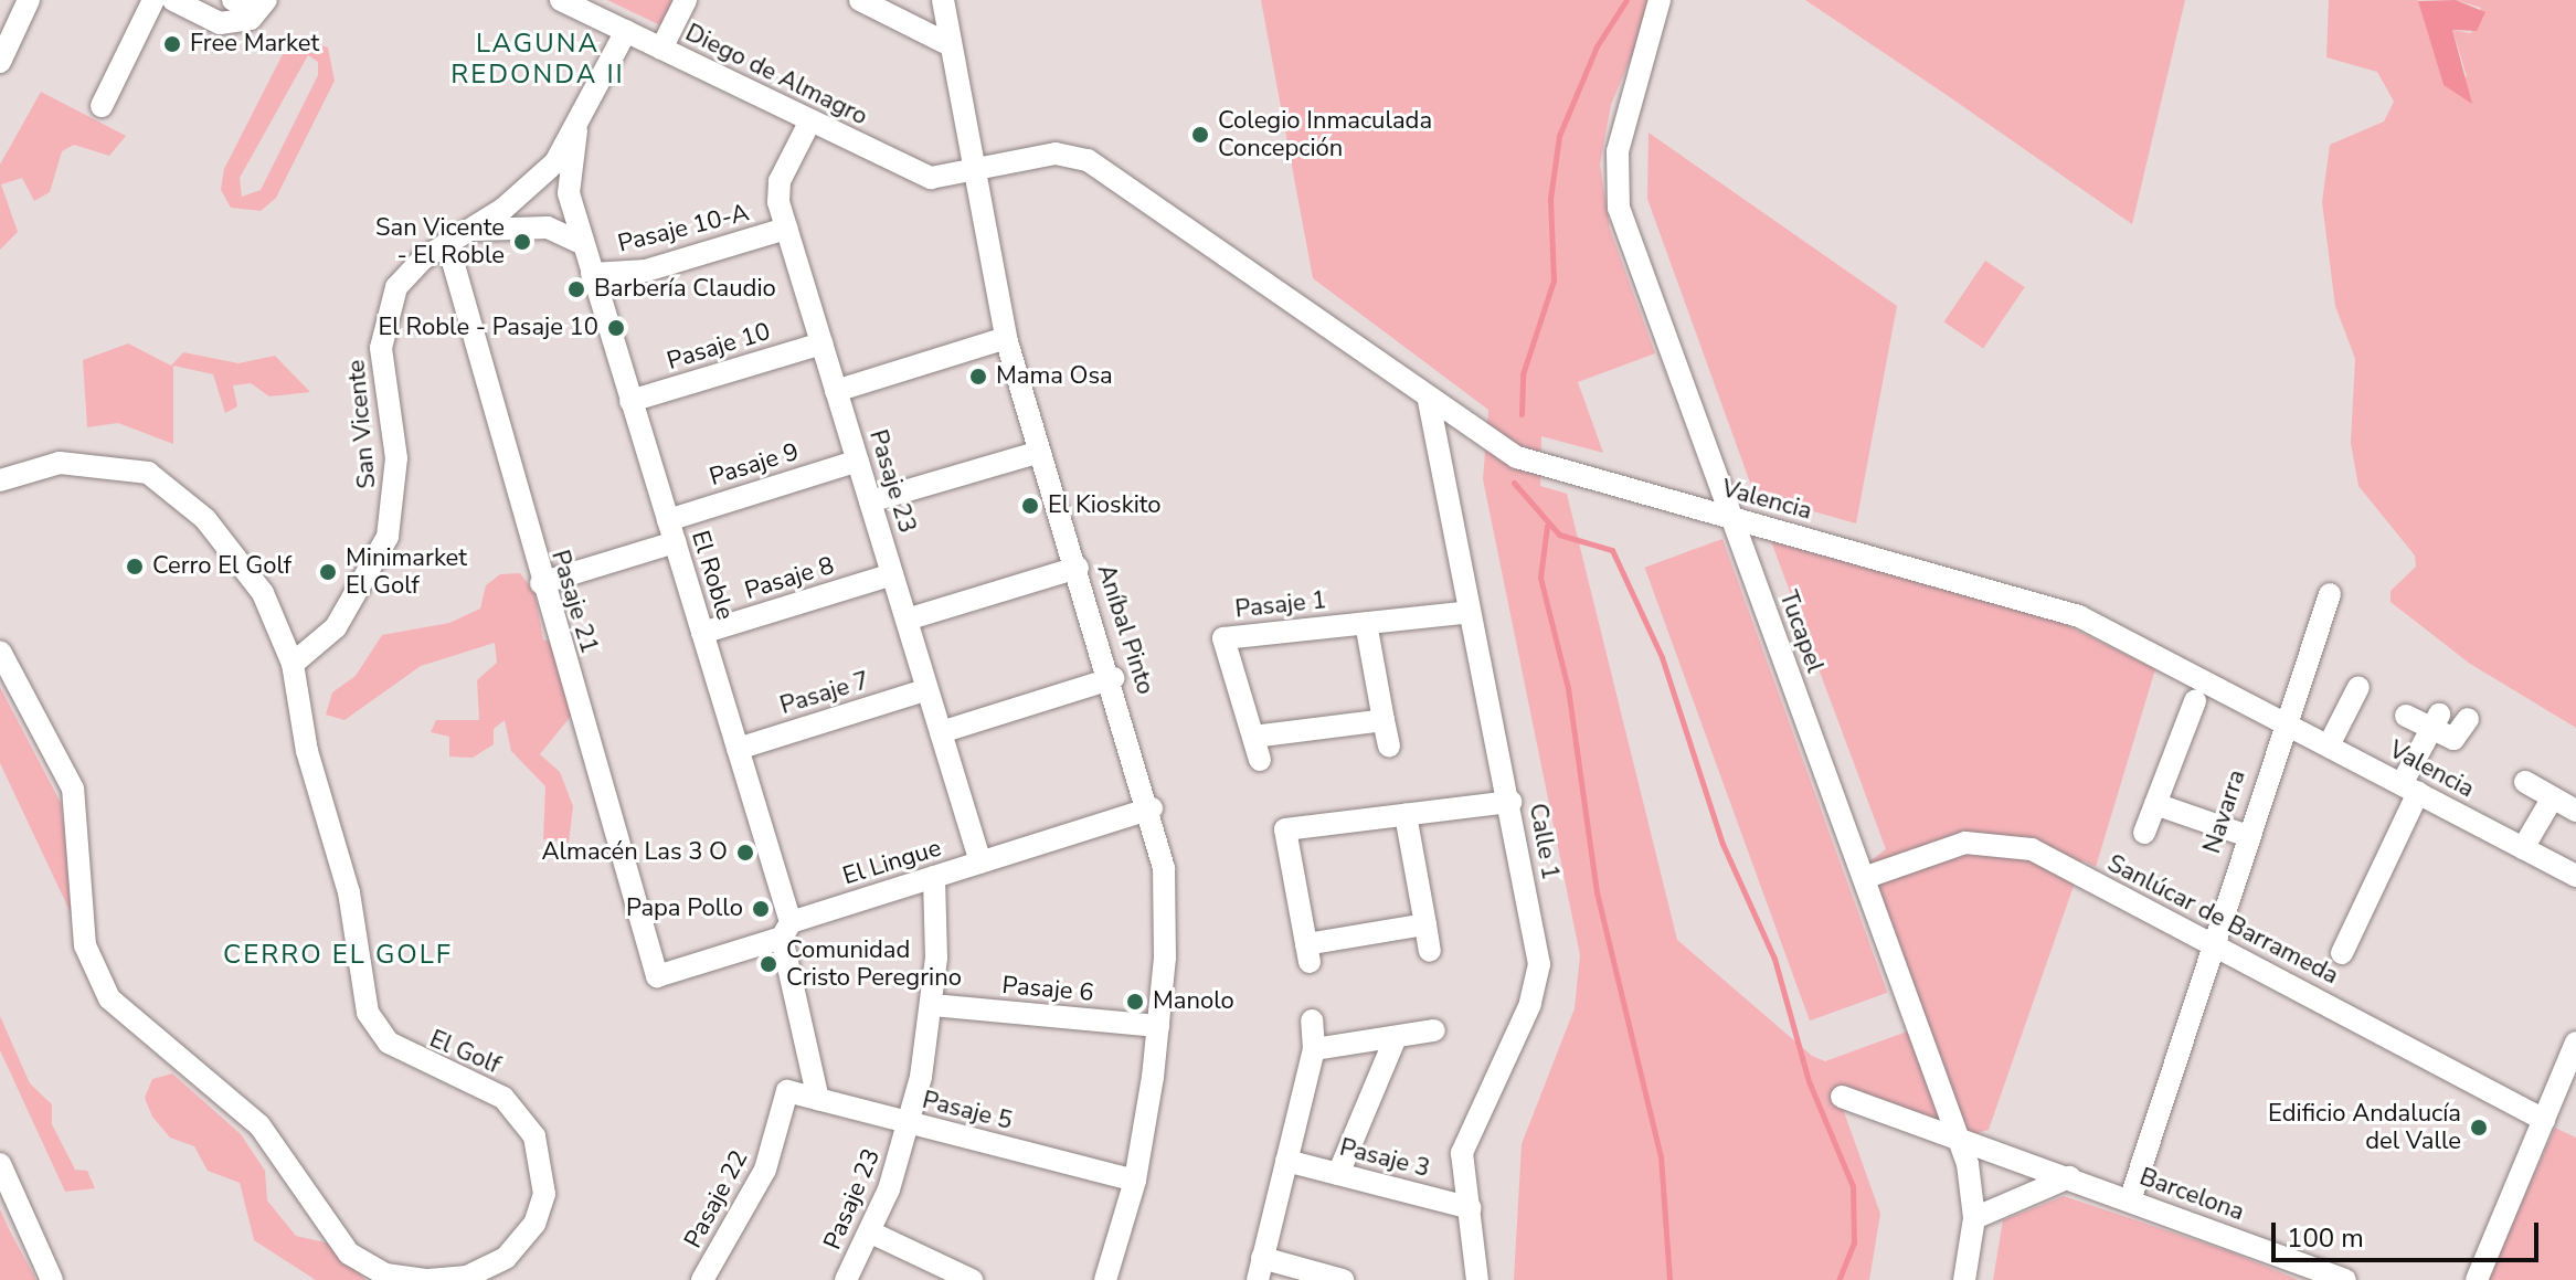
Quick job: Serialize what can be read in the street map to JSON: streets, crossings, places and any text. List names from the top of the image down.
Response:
{
  "streets": {
    "street": [
      "Diego de Almagro",
      "Pasaje 10-A",
      "Pasaje 10",
      "San Vicente",
      "Pasaje 9",
      "Pasaje 23",
      "Valencia",
      "El Roble",
      "Pasaje 8",
      "Pasaje 21",
      "Pasaje 1",
      "Aníbal Pinto",
      "Tucapel",
      "Pasaje 7",
      "Navarra",
      "Calle 1",
      "El Lingue",
      "Sanlúcar de Barrameda",
      "Pasaje 6",
      "El Golf",
      "Pasaje 5",
      "Pasaje 3",
      "Barcelona",
      "Pasaje 22"
    ]
  },
  "crossings": [
    ["Diego de Almagro", "San Vicente"],
    ["Diego de Almagro", "Pasaje 23"],
    ["Diego de Almagro", "Valencia"],
    ["Diego de Almagro", "Aníbal Pinto"],
    ["Pasaje 10-A", "Pasaje 23"],
    ["Pasaje 10-A", "El Roble"],
    ["Pasaje 10", "Pasaje 23"],
    ["Pasaje 10", "El Roble"],
    ["San Vicente", "El Roble"],
    ["San Vicente", "Pasaje 21"],
    ["San Vicente", "El Golf"],
    ["Pasaje 9", "Pasaje 23"],
    ["Pasaje 9", "El Roble"],
    ["Pasaje 23", "Pasaje 8"],
    ["Pasaje 23", "Pasaje 7"],
    ["Pasaje 23", "El Lingue"],
    ["Pasaje 23", "Pasaje 6"],
    ["Pasaje 23", "Pasaje 5"],
    ["Valencia", "Aníbal Pinto"],
    ["Valencia", "Tucapel"],
    ["Valencia", "Navarra"],
    ["Valencia", "Calle 1"],
    ["El Roble", "Pasaje 8"],
    ["El Roble", "Pasaje 7"],
    ["El Roble", "El Lingue"],
    ["Pasaje 21", "El Lingue"],
    ["Pasaje 1", "Calle 1"],
    ["Aníbal Pinto", "El Lingue"],
    ["Aníbal Pinto", "Pasaje 6"],
    ["Aníbal Pinto", "Pasaje 5"],
    ["Tucapel", "Sanlúcar de Barrameda"],
    ["Tucapel", "Barcelona"],
    ["Navarra", "Sanlúcar de Barrameda"],
    ["Navarra", "Barcelona"],
    ["Calle 1", "Pasaje 3"],
    ["Pasaje 5", "Pasaje 22"]
  ],
  "districts": ["LAGUNA REDONDA II", "CERRO EL GOLF"],
  "places": [
    "Free Market",
    "Colegio Inmaculada Concepción",
    "San Vicente - El Roble",
    "Barbería Claudio",
    "El Roble - Pasaje 10",
    "Mama Osa",
    "El Kioskito",
    "Cerro El Golf",
    "Minimarket El Golf",
    "Almacén Las 3 O",
    "Papa Pollo",
    "Comunidad Cristo Peregrino",
    "Manolo",
    "Edificio Andalucía del Valle"
  ],
  "scale_bar": "100 m"
}
